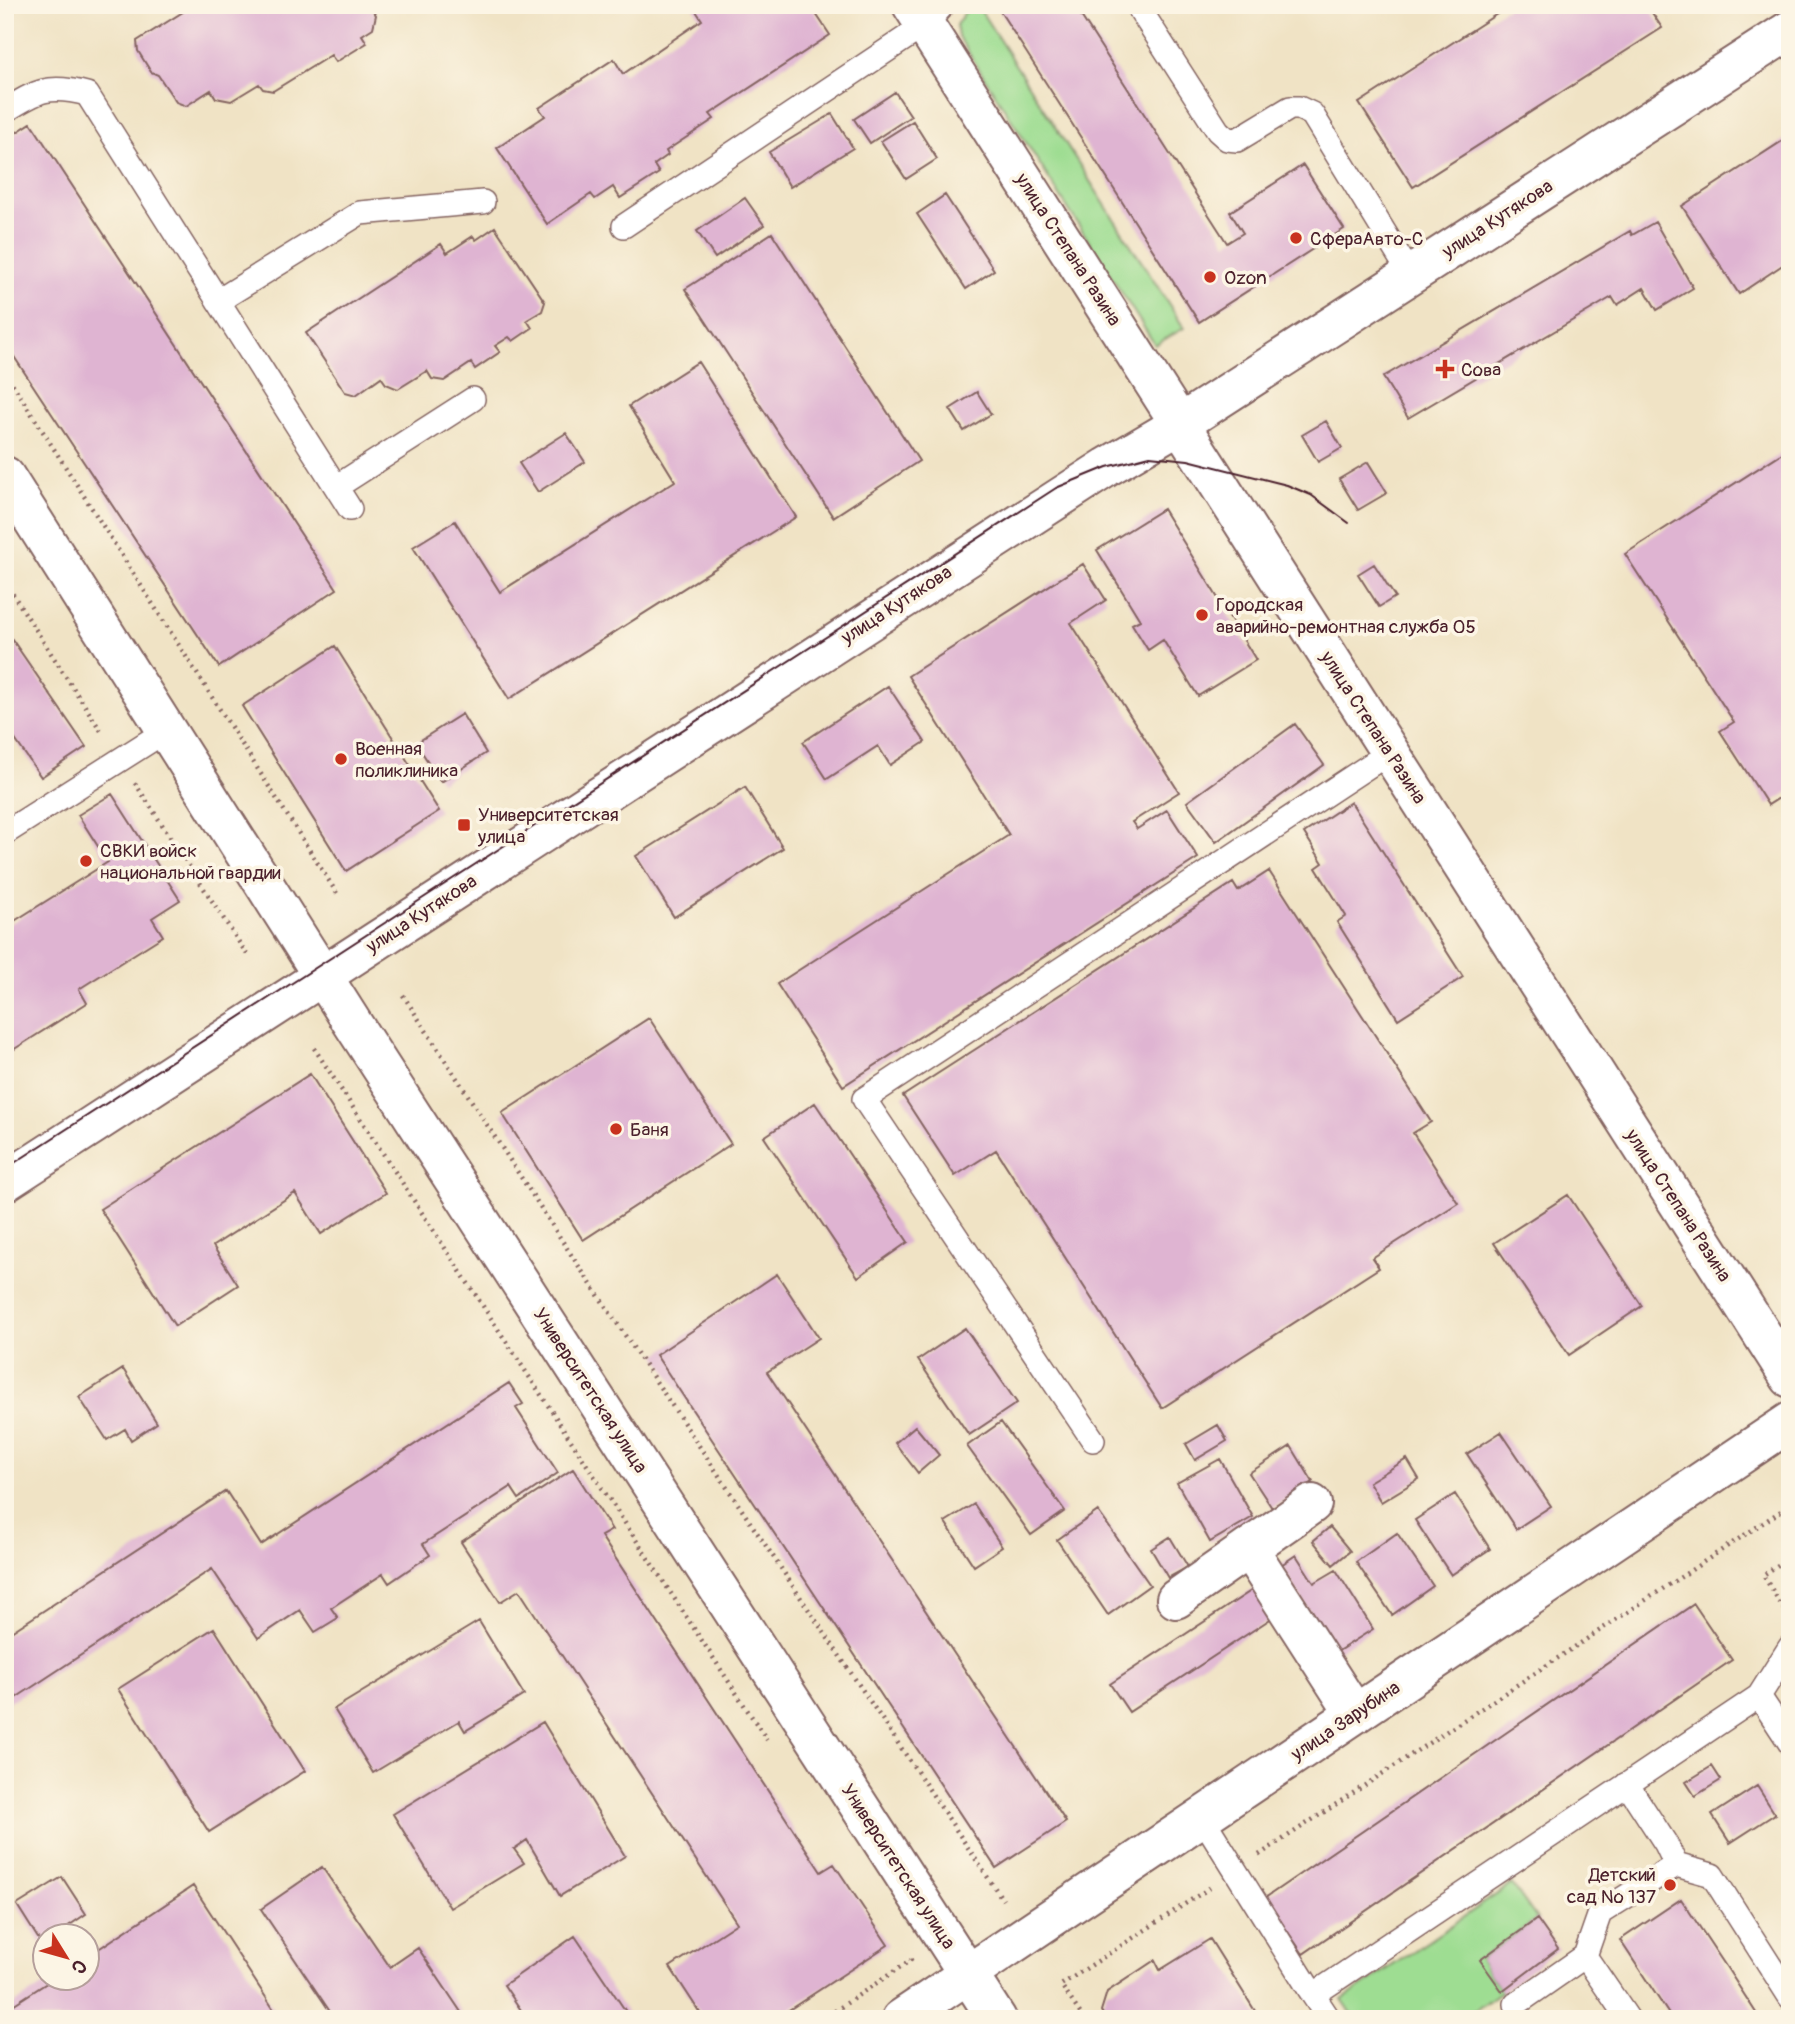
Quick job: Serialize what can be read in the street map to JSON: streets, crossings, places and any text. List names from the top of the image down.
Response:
{
  "streets": {
    "street": [
      "улица Кутякова",
      "улица Степана Разина",
      "Университетская улица",
      "улица Зарубина"
    ]
  },
  "crossings": [
    ["улица Кутякова", "улица Степана Разина"],
    ["улица Кутякова", "Университетская улица"],
    ["Университетская улица", "улица Зарубина"]
  ],
  "places": {
    "other": [
      "СфераАвто-С",
      "Ozon",
      "Городская аварийно-ремонтная служба 05",
      "Военная поликлиника",
      "СВКИ войск национальной гвардии",
      "Баня",
      "Детский сад № 137"
    ],
    "health": ["Сова"],
    "transit": ["Университетская улица"]
  },
  "north": "bottom right"
}
